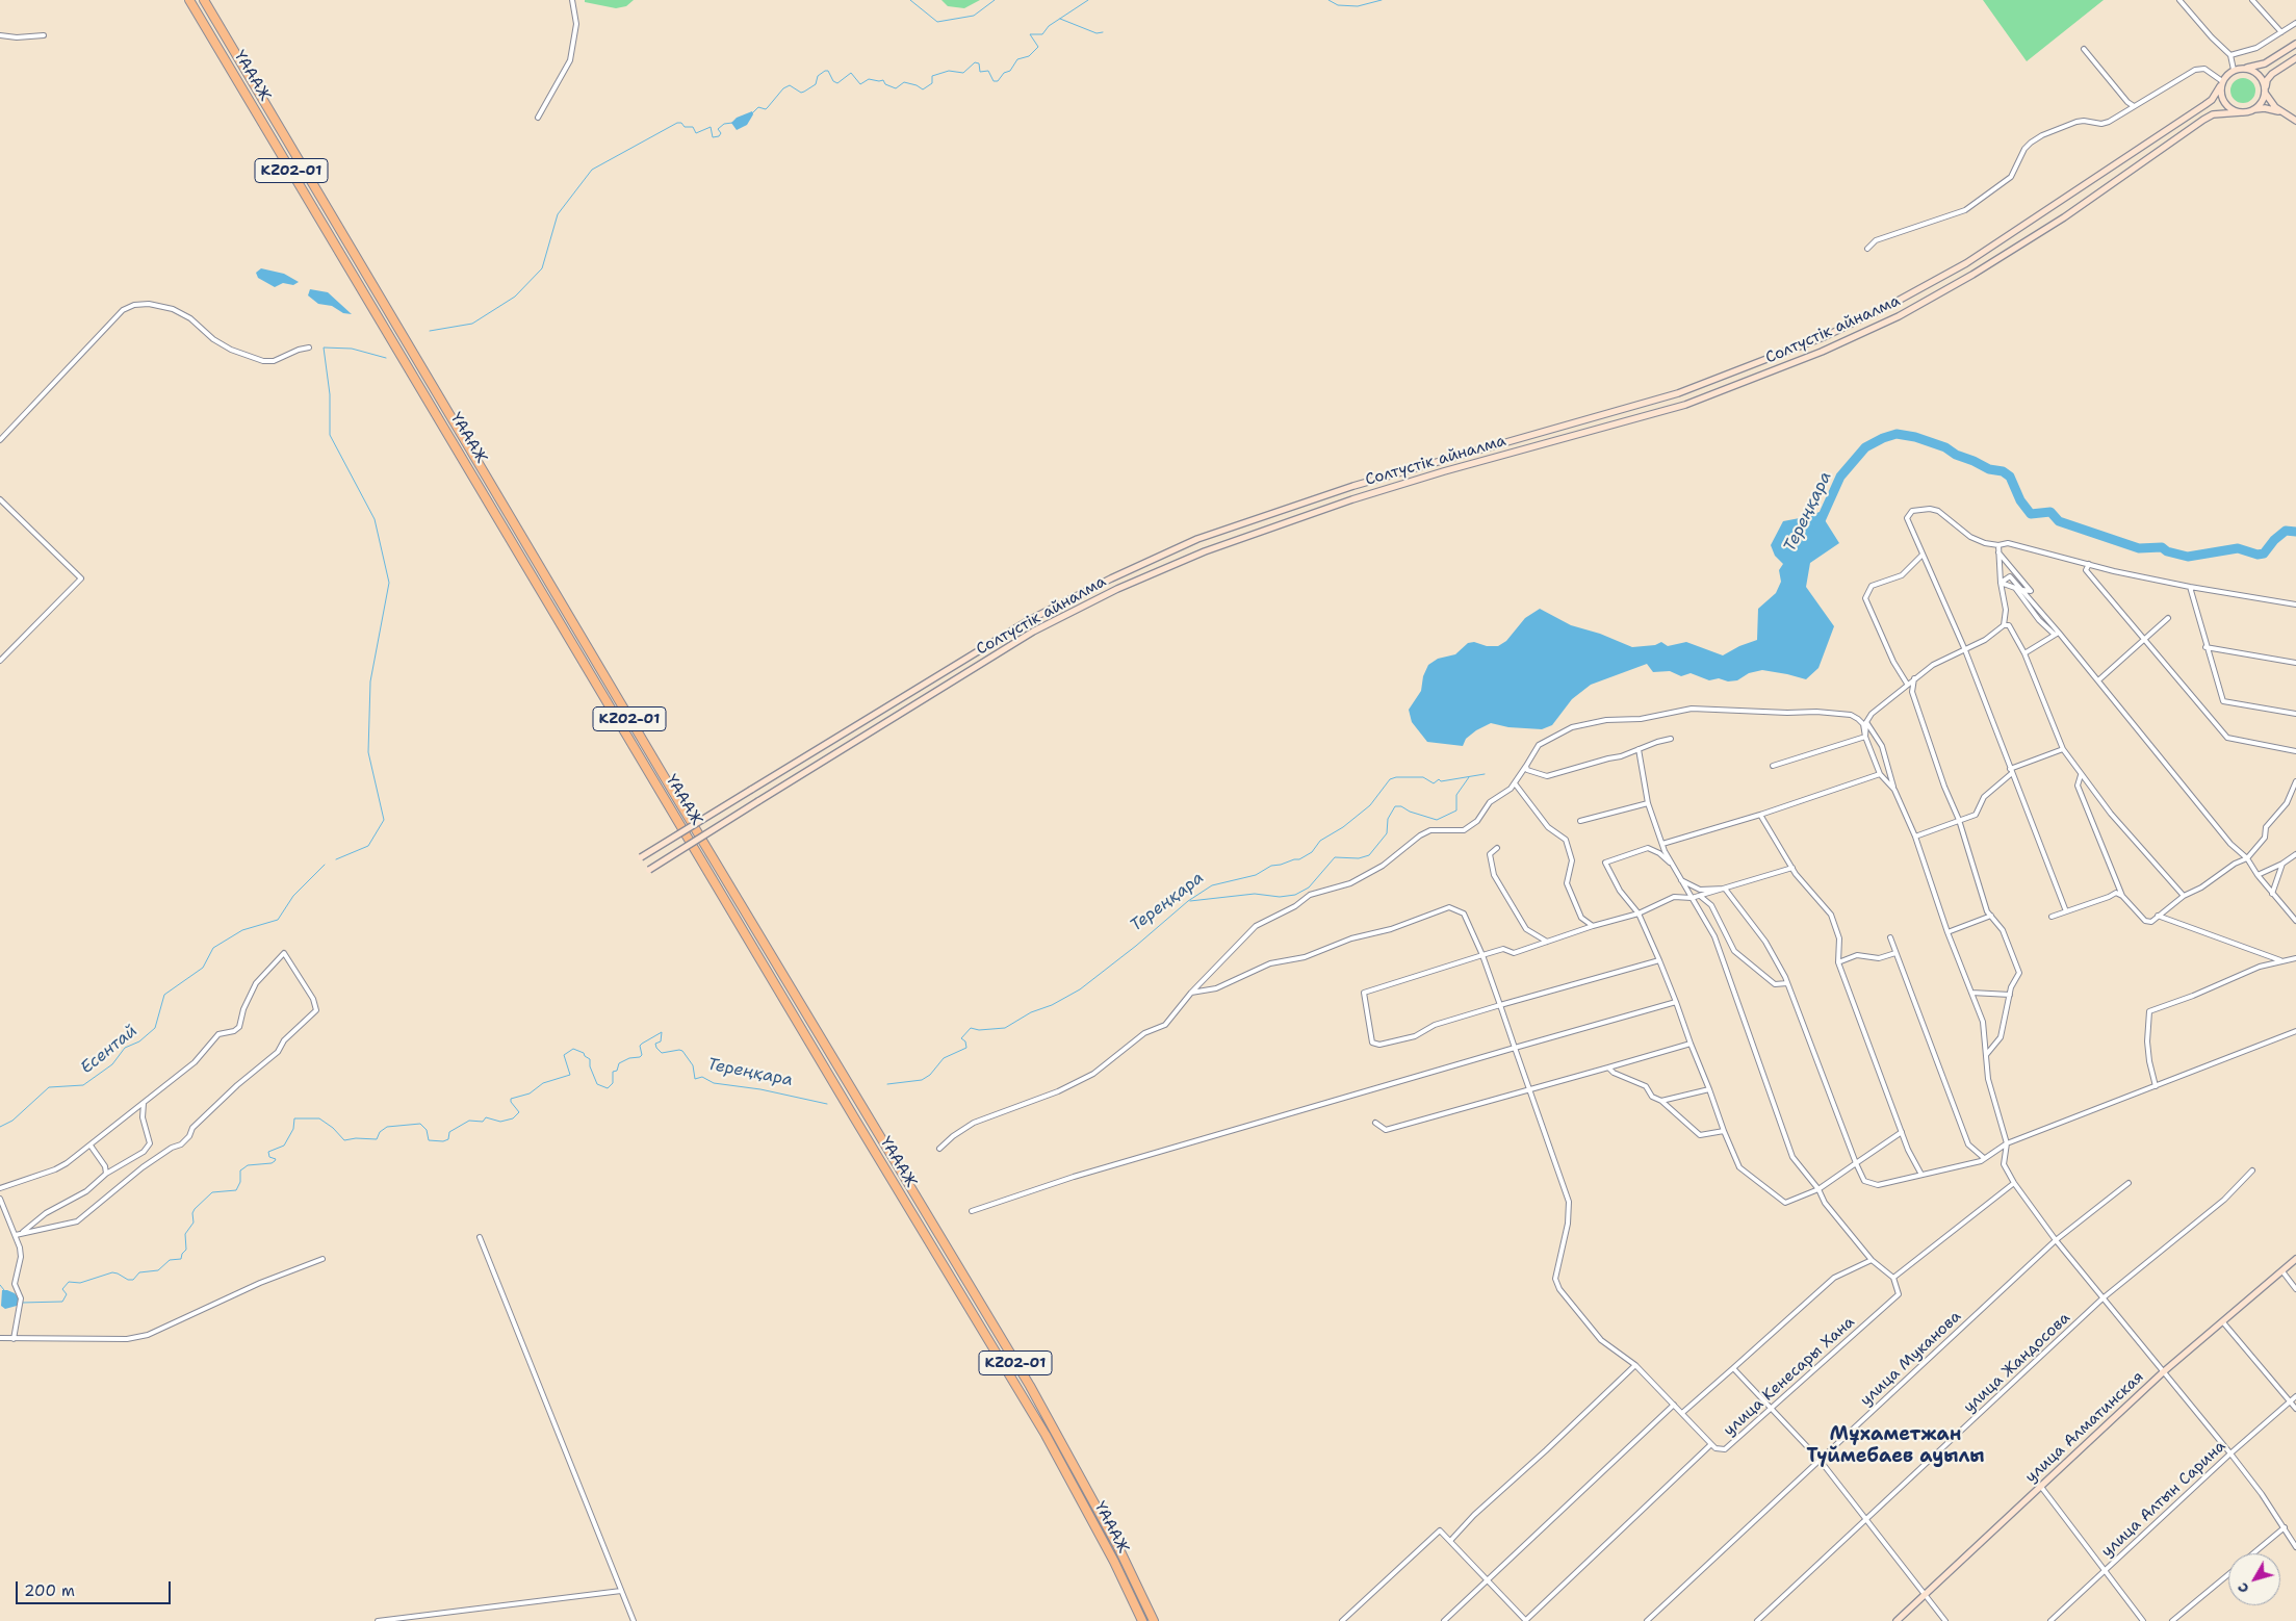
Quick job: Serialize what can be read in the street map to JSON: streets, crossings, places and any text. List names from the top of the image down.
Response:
{
  "streets": {
    "highway": ["ҮАААЖ", "KZ02-01"],
    "street": [
      "Солтүстік айналма",
      "улица Муканова",
      "улица Жандосова",
      "улица Кенесары Хана",
      "улица Алматинская",
      "улица Алтын Сарина"
    ]
  },
  "districts": ["Мұхаметжан Түймебаев ауылы"],
  "water": ["Тереңқара", "Есентай"],
  "scale_bar": "200 m",
  "north": "bottom left"
}
